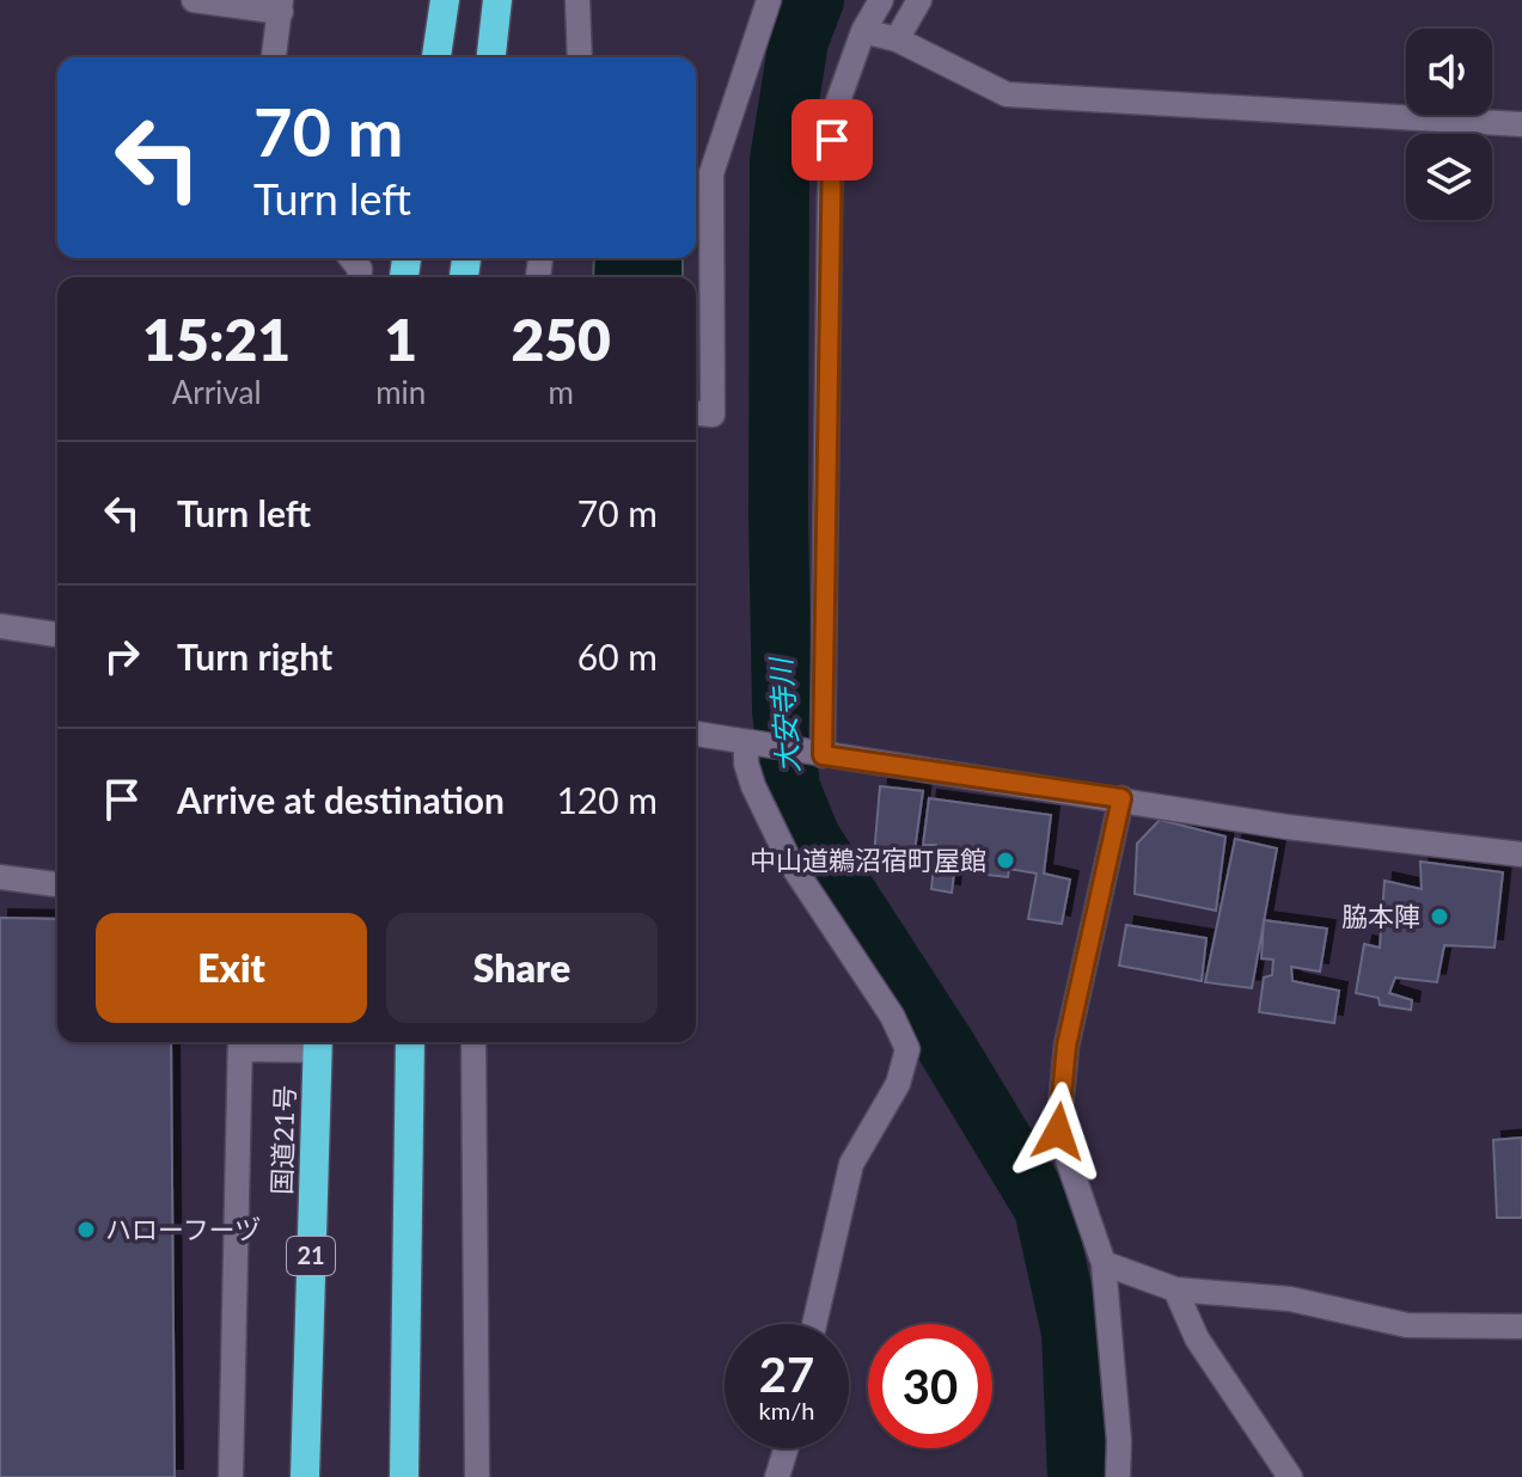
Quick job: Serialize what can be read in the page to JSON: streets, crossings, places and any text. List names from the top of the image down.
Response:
{
  "streets": {
    "highway": ["国道21号", "21"]
  },
  "water": ["大安寺川"],
  "places": ["中山道鵜沼宿町屋館", "脇本陣", "ハローフーヅ"],
  "page": {
    "turn": ["70 m", "Turn left"],
    "eta": [
      "15:21",
      "Arrival",
      "1",
      "min",
      "250",
      "m"
    ],
    "list": [
      {
        "name": "Turn left",
        "value": "70 m"
      },
      {
        "name": "Turn right",
        "value": "60 m"
      },
      {
        "name": "Arrive at destination",
        "value": "120 m"
      }
    ],
    "buttons": ["Exit", "Share"],
    "speed": "27 km/h",
    "limit": "30"
  }
}
